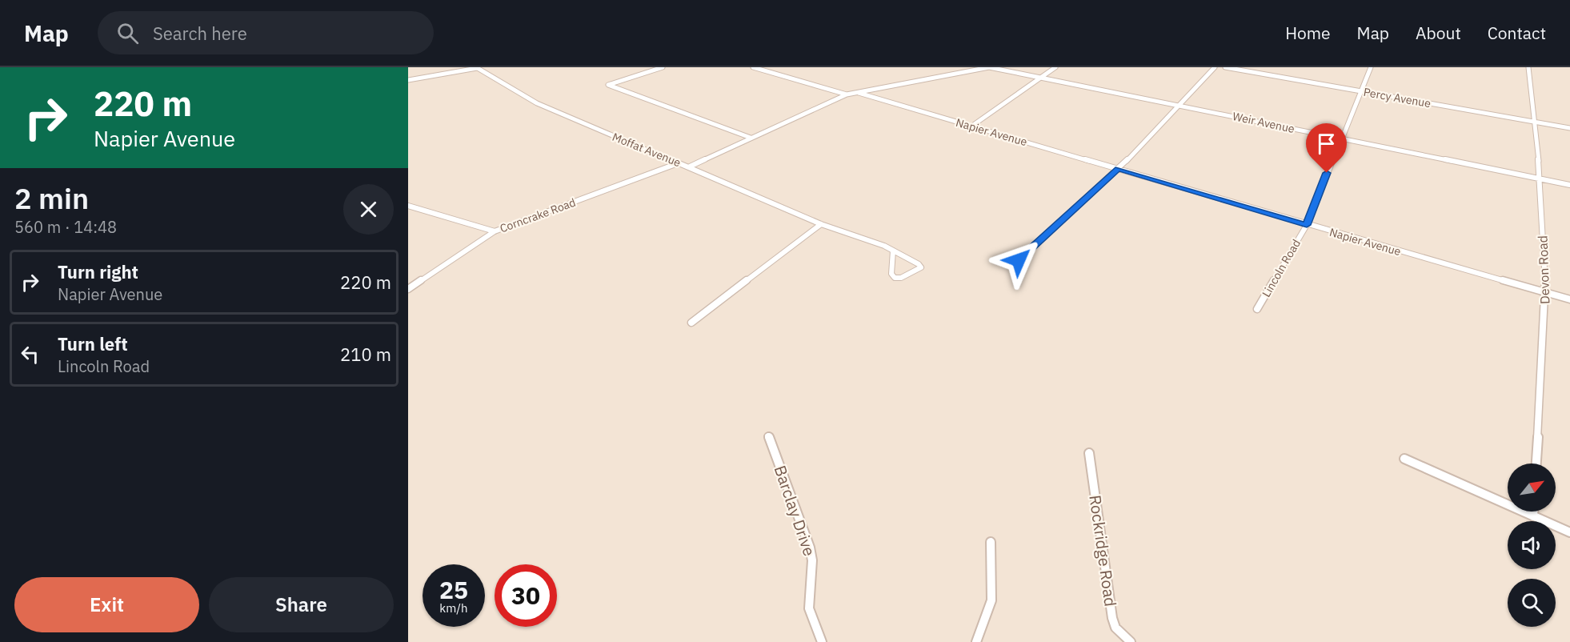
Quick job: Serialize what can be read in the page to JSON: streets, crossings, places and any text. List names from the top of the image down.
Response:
{
  "streets": {
    "street": [
      "Percy Avenue",
      "Weir Avenue",
      "Napier Avenue",
      "Moffat Avenue",
      "Corncrake Road",
      "Lincoln Road",
      "Devon Road",
      "Barclay Drive",
      "Rockridge Road"
    ]
  },
  "crossings": [
    ["Percy Avenue", "Lincoln Road"],
    ["Percy Avenue", "Devon Road"],
    ["Weir Avenue", "Napier Avenue"],
    ["Weir Avenue", "Lincoln Road"],
    ["Weir Avenue", "Devon Road"],
    ["Napier Avenue", "Lincoln Road"],
    ["Napier Avenue", "Devon Road"],
    ["Moffat Avenue", "Corncrake Road"]
  ],
  "north": "top right",
  "page": {
    "header": "Map",
    "search": "Search here",
    "nav": [
      "Home",
      "Map",
      "About",
      "Contact"
    ],
    "turn": ["220 m", "Napier Avenue"],
    "heading": ["2 min", "560 m · 14:48"],
    "list": [
      {
        "name": "Turn right",
        "note": "Napier Avenue",
        "value": "220 m"
      },
      {
        "name": "Turn left",
        "note": "Lincoln Road",
        "value": "210 m"
      }
    ],
    "speed": "25 km/h",
    "limit": "30",
    "buttons": ["Exit", "Share"]
  }
}
